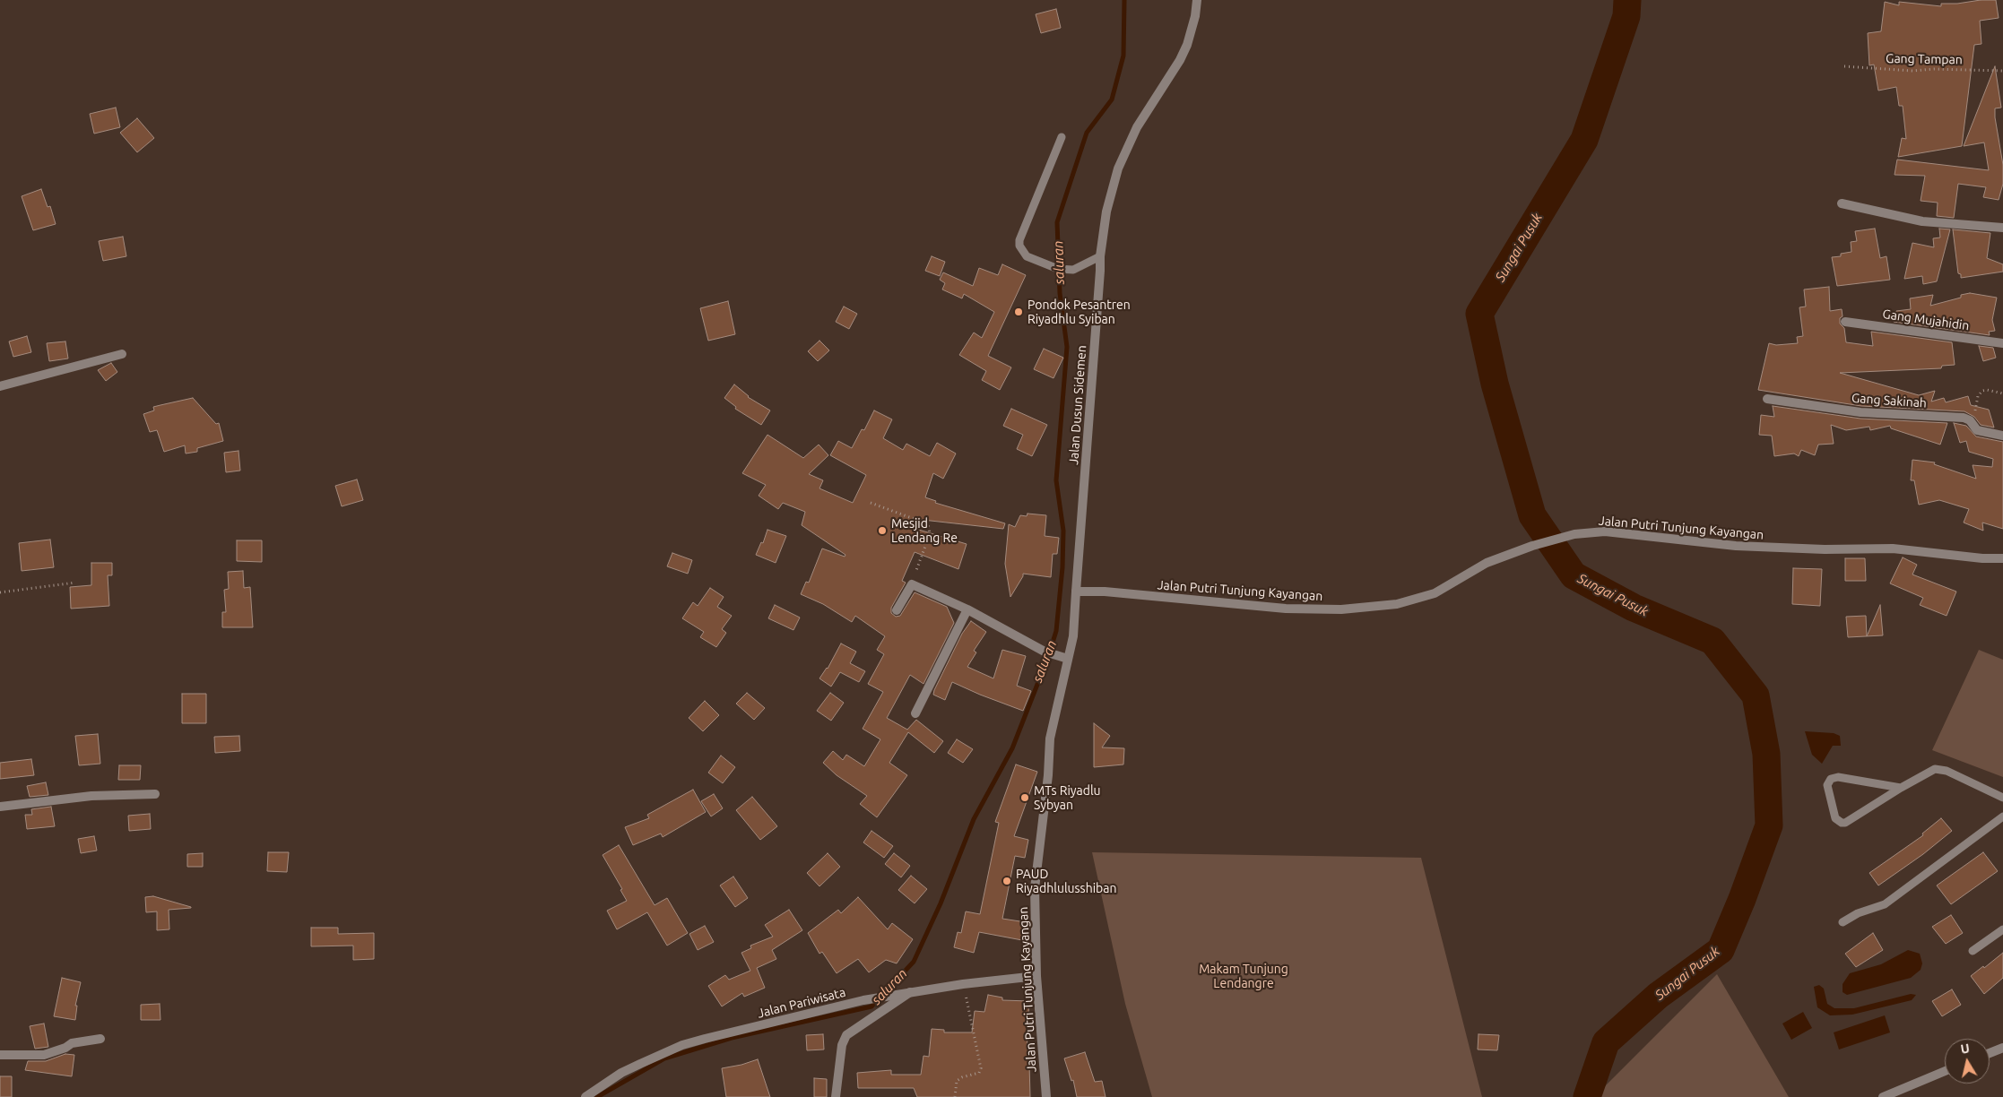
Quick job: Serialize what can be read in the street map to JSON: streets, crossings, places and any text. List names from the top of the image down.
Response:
{
  "streets": {
    "street": [
      "Gang Mujahidin",
      "Gang Sakinah",
      "Jalan Dusun Sidemen",
      "Jalan Putri Tunjung Kayangan",
      "Jalan Pariwisata"
    ],
    "path": ["Gang Tampan"]
  },
  "crossings": [
    ["Jalan Dusun Sidemen", "Jalan Putri Tunjung Kayangan"],
    ["Jalan Putri Tunjung Kayangan", "Jalan Pariwisata"]
  ],
  "water": ["Sungai Pusuk", "saluran"],
  "parks": ["Makam Tunjung Lendangre"],
  "places": [
    "Pondok Pesantren Riyadhlu Syiban",
    "Mesjid Lendang Re",
    "MTs Riyadlu Sybyan",
    "PAUD Riyadhlulusshiban"
  ],
  "north": "top"
}
